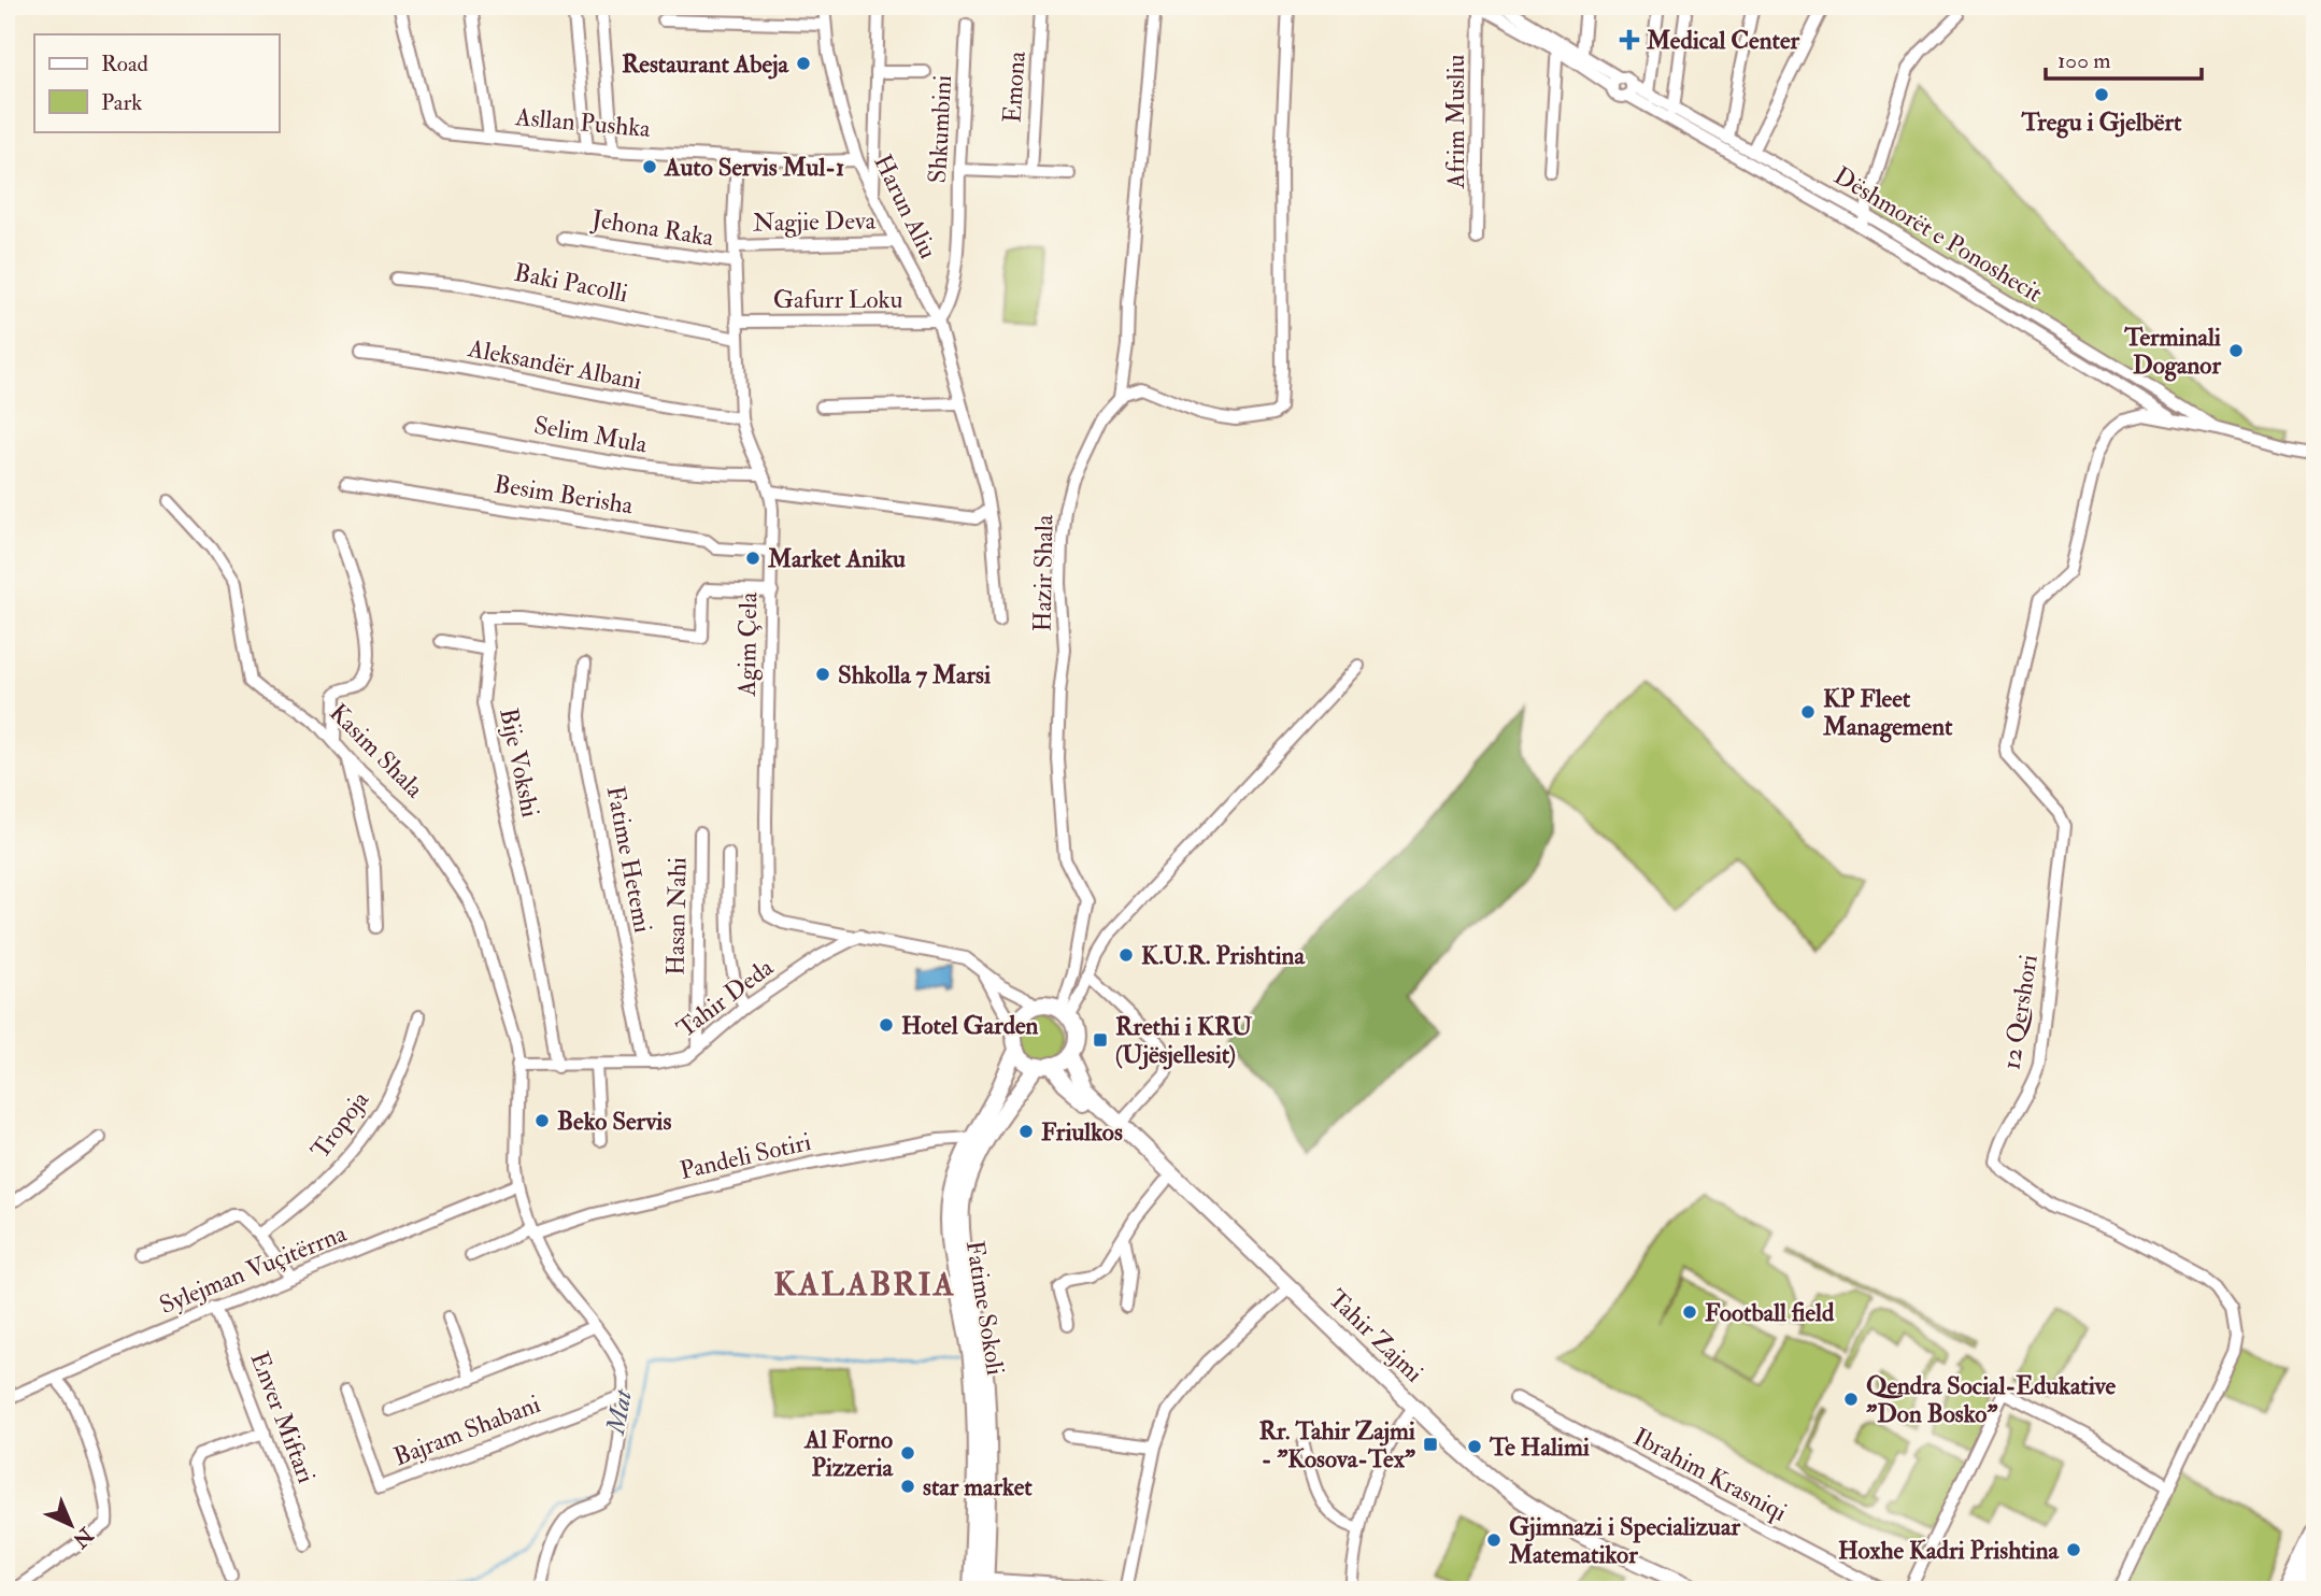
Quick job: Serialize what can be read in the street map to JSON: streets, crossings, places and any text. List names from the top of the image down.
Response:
{
  "streets": {
    "street": [
      "Emona",
      "Afrim Musliu",
      "Asllan Pushka",
      "Shkumbini",
      "Harun Aliu",
      "Nagjie Deva",
      "Jehona Raka",
      "Dëshmorët e Ponoshecit",
      "Baki Pacolli",
      "Gafurr Loku",
      "Aleksandër Albani",
      "Selim Mula",
      "Besim Berisha",
      "Hazir Shala",
      "Agim Çela",
      "Kasim Shala",
      "Bije Vokshi",
      "Fatime Hetemi",
      "Hasan Nahi",
      "Tahir Deda",
      "12 Qershori",
      "Tropoja",
      "Pandeli Sotiri",
      "Sylejman Vuçitërrna",
      "Fatime Sokoli",
      "Tahir Zajmi",
      "Enver Miftari",
      "Bajram Shabani",
      "Ibrahim Krasniqi"
    ]
  },
  "crossings": [
    ["Afrim Musliu", "Dëshmorët e Ponoshecit"],
    ["Asllan Pushka", "Harun Aliu"],
    ["Asllan Pushka", "Agim Çela"],
    ["Shkumbini", "Harun Aliu"],
    ["Shkumbini", "Gafurr Loku"],
    ["Harun Aliu", "Nagjie Deva"],
    ["Harun Aliu", "Gafurr Loku"],
    ["Nagjie Deva", "Agim Çela"],
    ["Jehona Raka", "Agim Çela"],
    ["Dëshmorët e Ponoshecit", "12 Qershori"],
    ["Baki Pacolli", "Agim Çela"],
    ["Gafurr Loku", "Agim Çela"],
    ["Aleksandër Albani", "Agim Çela"],
    ["Selim Mula", "Agim Çela"],
    ["Besim Berisha", "Agim Çela"],
    ["Hazir Shala", "Agim Çela"],
    ["Hazir Shala", "Fatime Sokoli"],
    ["Hazir Shala", "Tahir Zajmi"],
    ["Agim Çela", "Bije Vokshi"],
    ["Agim Çela", "Tahir Deda"],
    ["Agim Çela", "Fatime Sokoli"],
    ["Agim Çela", "Tahir Zajmi"],
    ["Kasim Shala", "Tahir Deda"],
    ["Kasim Shala", "Pandeli Sotiri"],
    ["Kasim Shala", "Sylejman Vuçitërrna"],
    ["Kasim Shala", "Bajram Shabani"],
    ["Bije Vokshi", "Tahir Deda"],
    ["Fatime Hetemi", "Tahir Deda"],
    ["Hasan Nahi", "Tahir Deda"],
    ["Pandeli Sotiri", "Fatime Sokoli"],
    ["Sylejman Vuçitërrna", "Enver Miftari"],
    ["Fatime Sokoli", "Tahir Zajmi"]
  ],
  "districts": ["KALABRIA"],
  "water": ["Mat"],
  "places": {
    "health": ["Medical Center"],
    "other": [
      "Restaurant Abeja",
      "Tregu i Gjelbërt",
      "Auto Servis Mul-1",
      "Terminali Doganor",
      "Market Aniku",
      "Shkolla 7 Marsi",
      "KP Fleet Management",
      "K.U.R. Prishtina",
      "Hotel Garden",
      "Beko Servis",
      "Friulkos",
      "Football field",
      "Qendra Social-Edukative \"Don Bosko\"",
      "Te Halimi",
      "Al Forno Pizzeria",
      "star market",
      "Gjimnazi i Specializuar Matematikor",
      "Hoxhe Kadri Prishtina"
    ],
    "transit": ["Rrethi i KRU (Ujësjellesit)", "Rr. Tahir Zajmi - \"Kosova-Tex\""]
  },
  "legend": ["Road", "Park"],
  "scale_bar": "100 m",
  "north": "bottom right"
}
